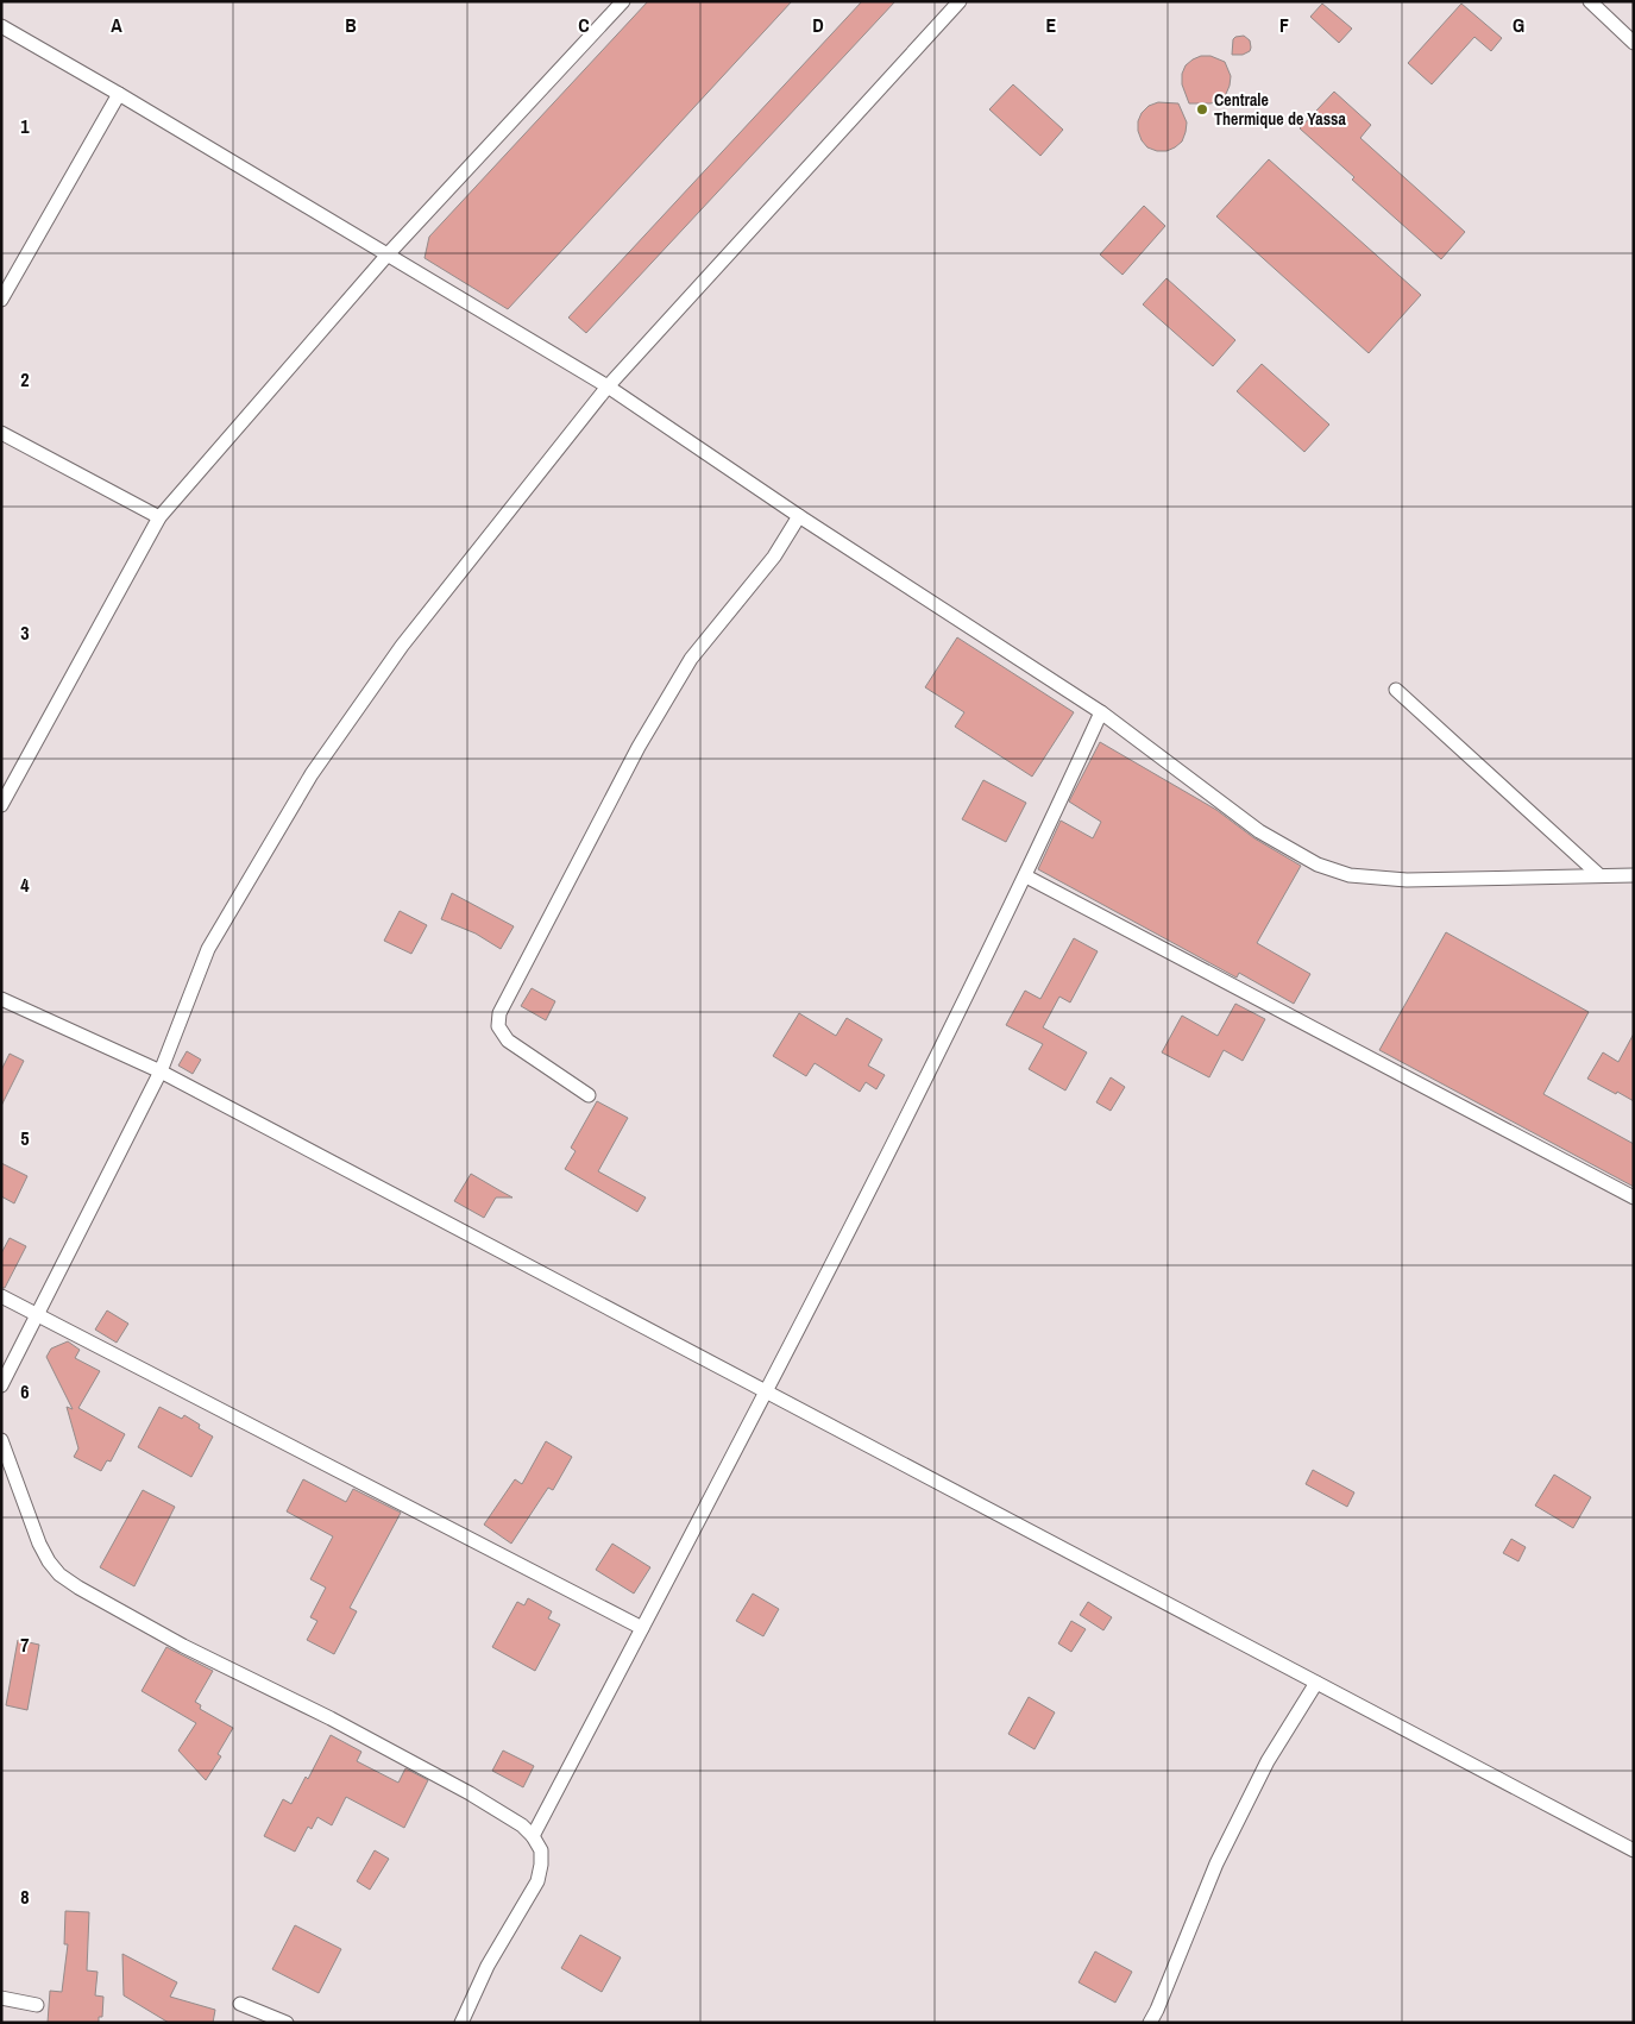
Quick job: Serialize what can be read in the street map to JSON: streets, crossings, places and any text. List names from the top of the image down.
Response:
{
  "places": ["Centrale Thermique de Yassa"],
  "grid": {
    "columns": [
      "A",
      "B",
      "C",
      "D",
      "E",
      "F",
      "G"
    ],
    "rows": [
      "1",
      "2",
      "3",
      "4",
      "5",
      "6",
      "7",
      "8"
    ]
  }
}
